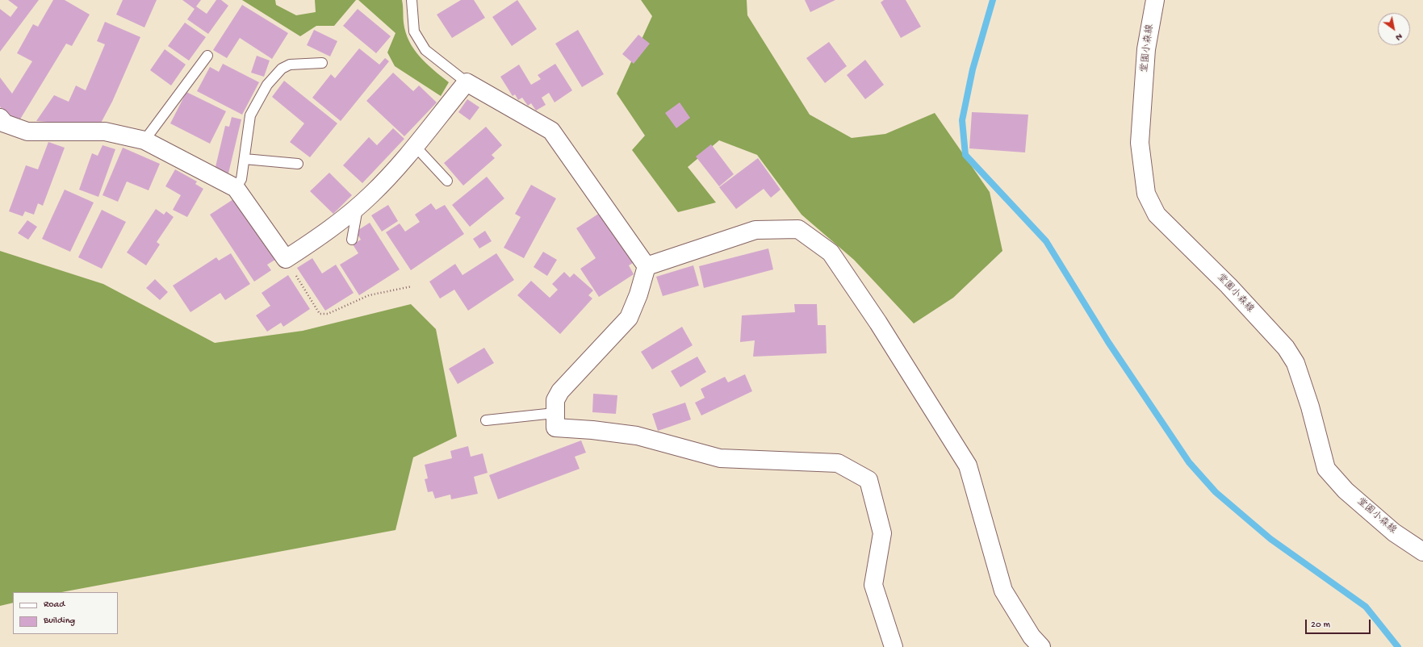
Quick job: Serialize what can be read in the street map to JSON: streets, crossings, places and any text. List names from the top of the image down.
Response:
{
  "streets": {
    "street": ["堂園小森線"]
  },
  "legend": ["Road", "Building"],
  "scale_bar": "20 m",
  "north": "bottom right"
}
